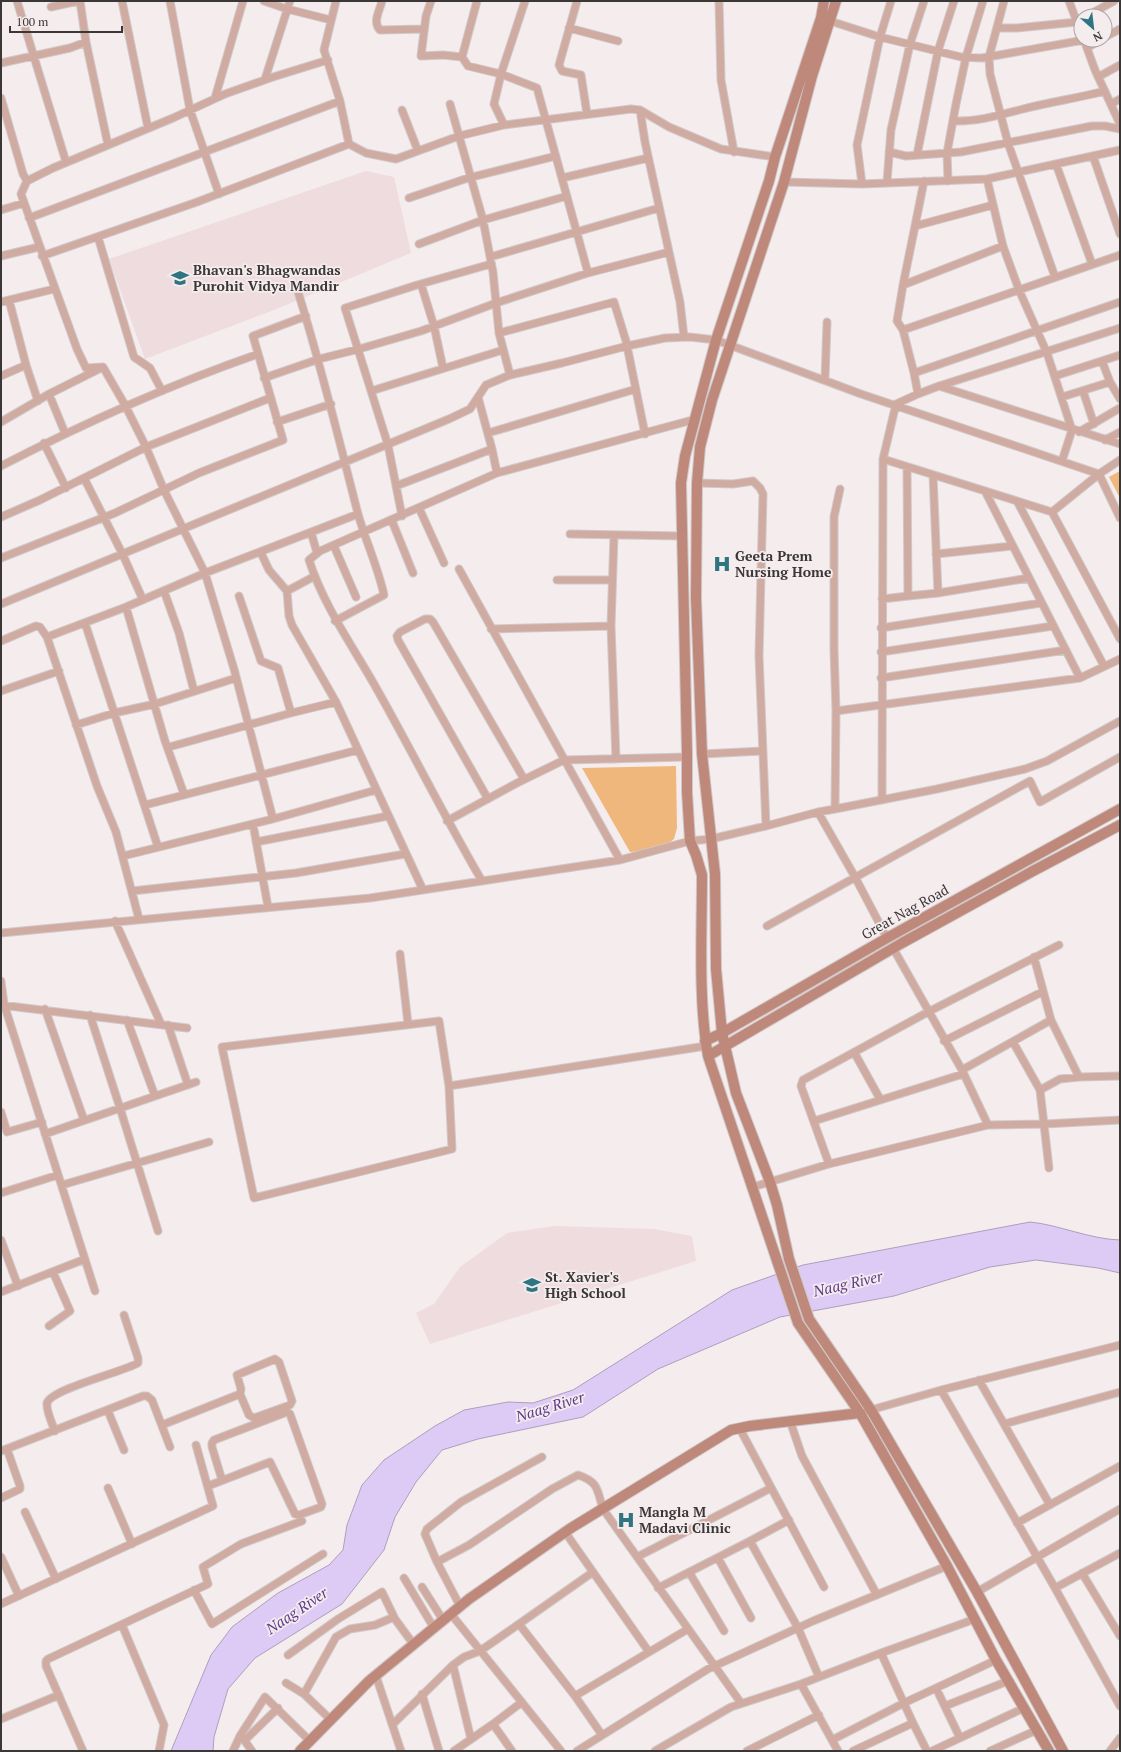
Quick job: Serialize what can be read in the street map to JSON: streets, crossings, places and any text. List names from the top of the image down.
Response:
{
  "streets": {
    "street": ["Great Nag Road"]
  },
  "water": ["Naag River"],
  "places": {
    "school or university": ["Bhavan's Bhagwandas Purohit Vidya Mandir", "St. Xavier's High School"],
    "hospital": ["Geeta Prem Nursing Home", "Mangla M Madavi Clinic"]
  },
  "scale_bar": "100 m",
  "north": "bottom right"
}
